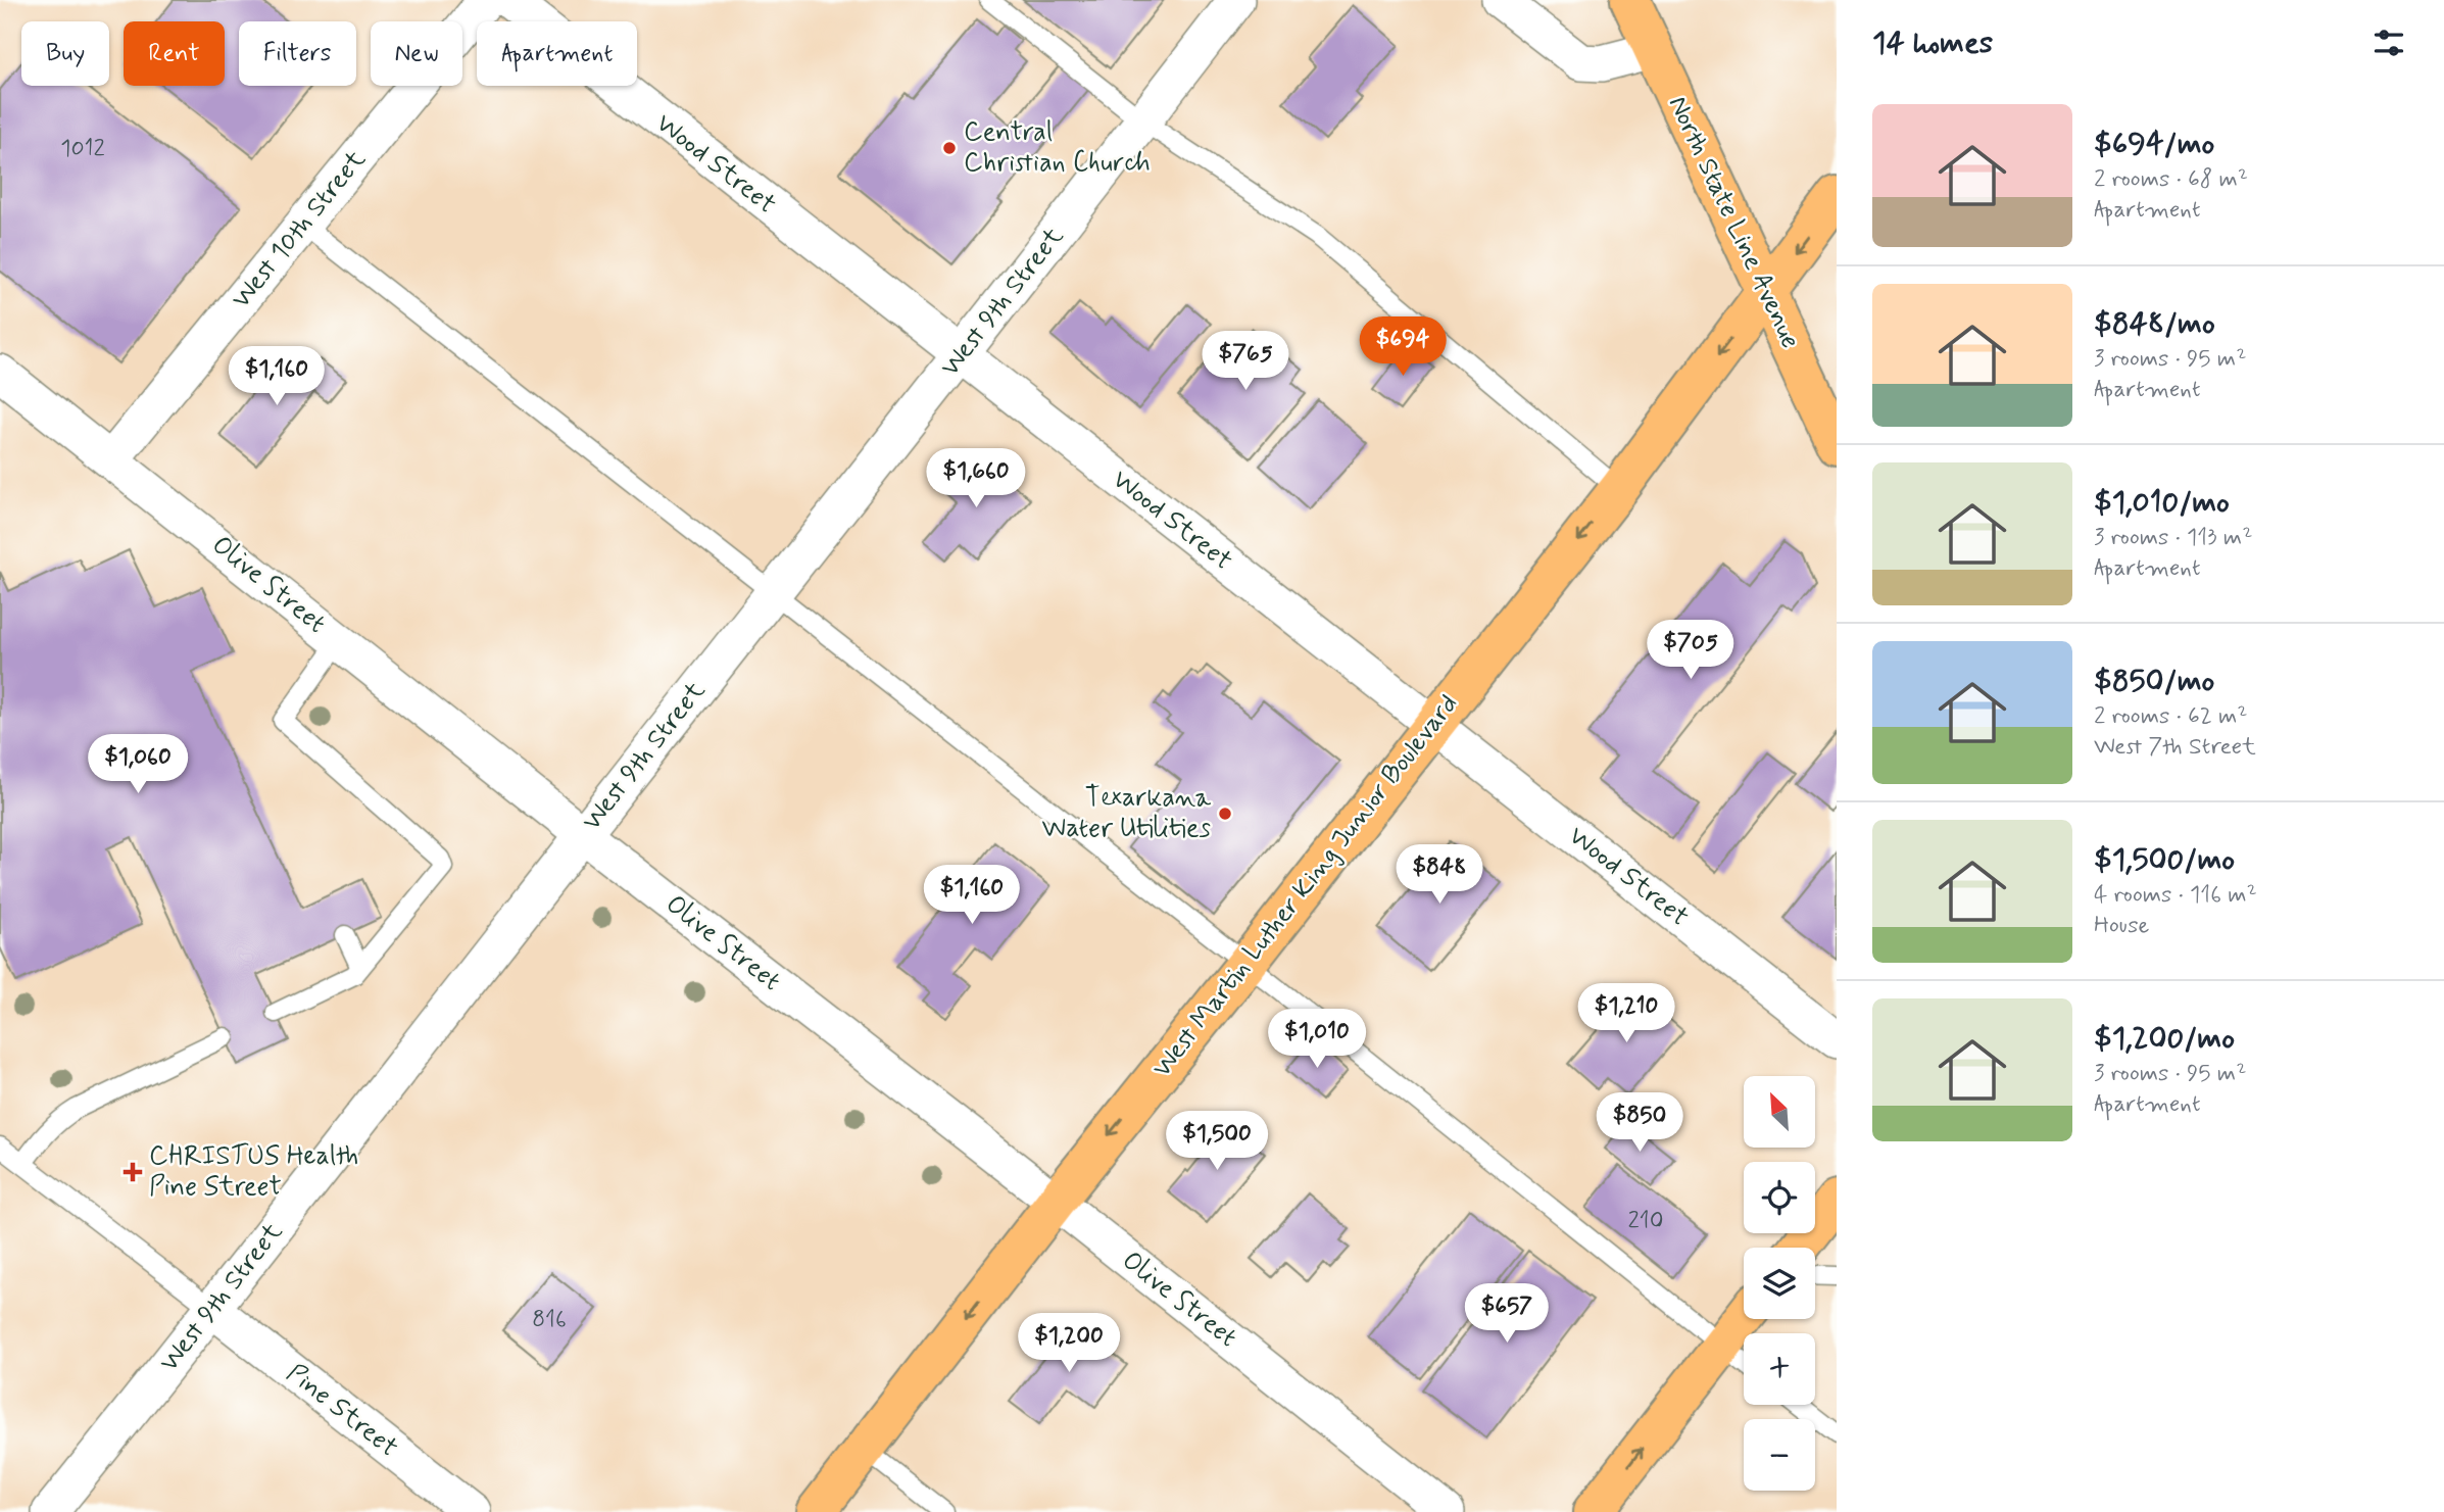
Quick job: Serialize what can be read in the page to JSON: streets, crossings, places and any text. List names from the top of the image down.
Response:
{
  "streets": {
    "main road": ["North State Line Avenue", "West Martin Luther King Junior Boulevard"],
    "street": [
      "Wood Street",
      "West 10th Street",
      "West 9th Street",
      "Olive Street",
      "Pine Street"
    ]
  },
  "crossings": [
    ["Wood Street", "West 9th Street"],
    ["Wood Street", "West Martin Luther King Junior Boulevard"],
    ["North State Line Avenue", "West Martin Luther King Junior Boulevard"],
    ["West 10th Street", "Olive Street"],
    ["West 9th Street", "Olive Street"],
    ["West 9th Street", "Pine Street"],
    ["Olive Street", "West Martin Luther King Junior Boulevard"]
  ],
  "one_way": ["West Martin Luther King Junior Boulevard"],
  "places": {
    "other": ["Central Christian Church", "Texarkana Water Utilities"],
    "health": ["CHRISTUS Health Pine Street"]
  },
  "house_numbers": ["1012", "210", "816"],
  "north": "top left",
  "page": {
    "heading": "14 homes",
    "chip": [
      "Buy",
      "Rent",
      "Filters",
      "New",
      "Apartment"
    ],
    "list": [
      {
        "name": "$694/mo",
        "note": "2 rooms · 68 m² · Apartment"
      },
      {
        "name": "$848/mo",
        "note": "3 rooms · 95 m² · Apartment"
      },
      {
        "name": "$1,010/mo",
        "note": "3 rooms · 113 m² · Apartment"
      },
      {
        "name": "$850/mo",
        "note": "2 rooms · 62 m² · West 7th Street"
      },
      {
        "name": "$1,500/mo",
        "note": "4 rooms · 116 m² · House"
      },
      {
        "name": "$1,200/mo",
        "note": "3 rooms · 95 m² · Apartment"
      }
    ],
    "price": [
      "$694",
      "$765",
      "$1,160",
      "$1,660",
      "$705",
      "$1,060",
      "$848",
      "$1,160",
      "$1,210",
      "$1,010",
      "$850",
      "$1,500",
      "$657",
      "$1,200"
    ],
    "map_buttons": ["+", "−"]
  }
}
